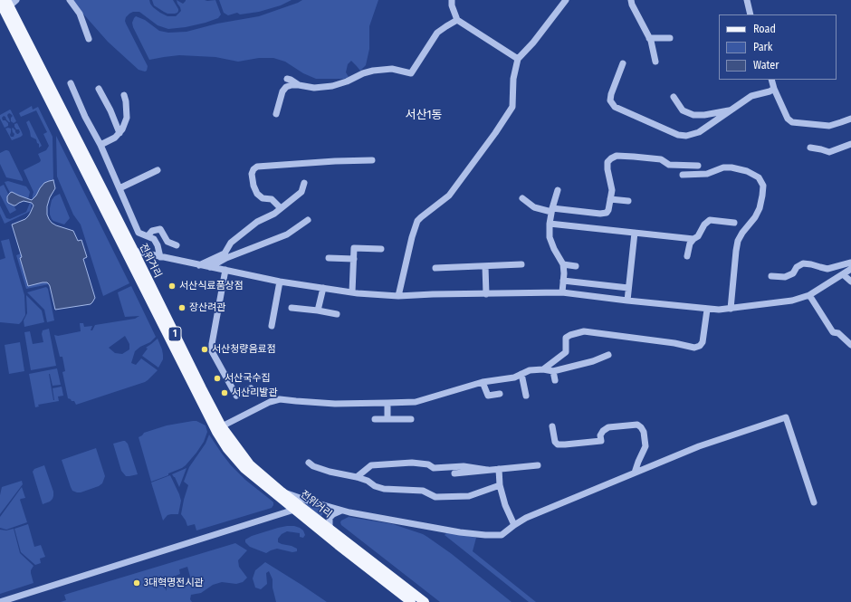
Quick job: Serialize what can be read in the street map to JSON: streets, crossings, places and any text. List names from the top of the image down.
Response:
{
  "streets": {
    "main road": ["전위거리", "1"]
  },
  "districts": ["서산1동"],
  "places": [
    "서산식료품상점",
    "장산려관",
    "서산청량음료점",
    "서산국수집",
    "서산리발관",
    "3대혁명전시관"
  ],
  "legend": ["Road", "Park", "Water"]
}
